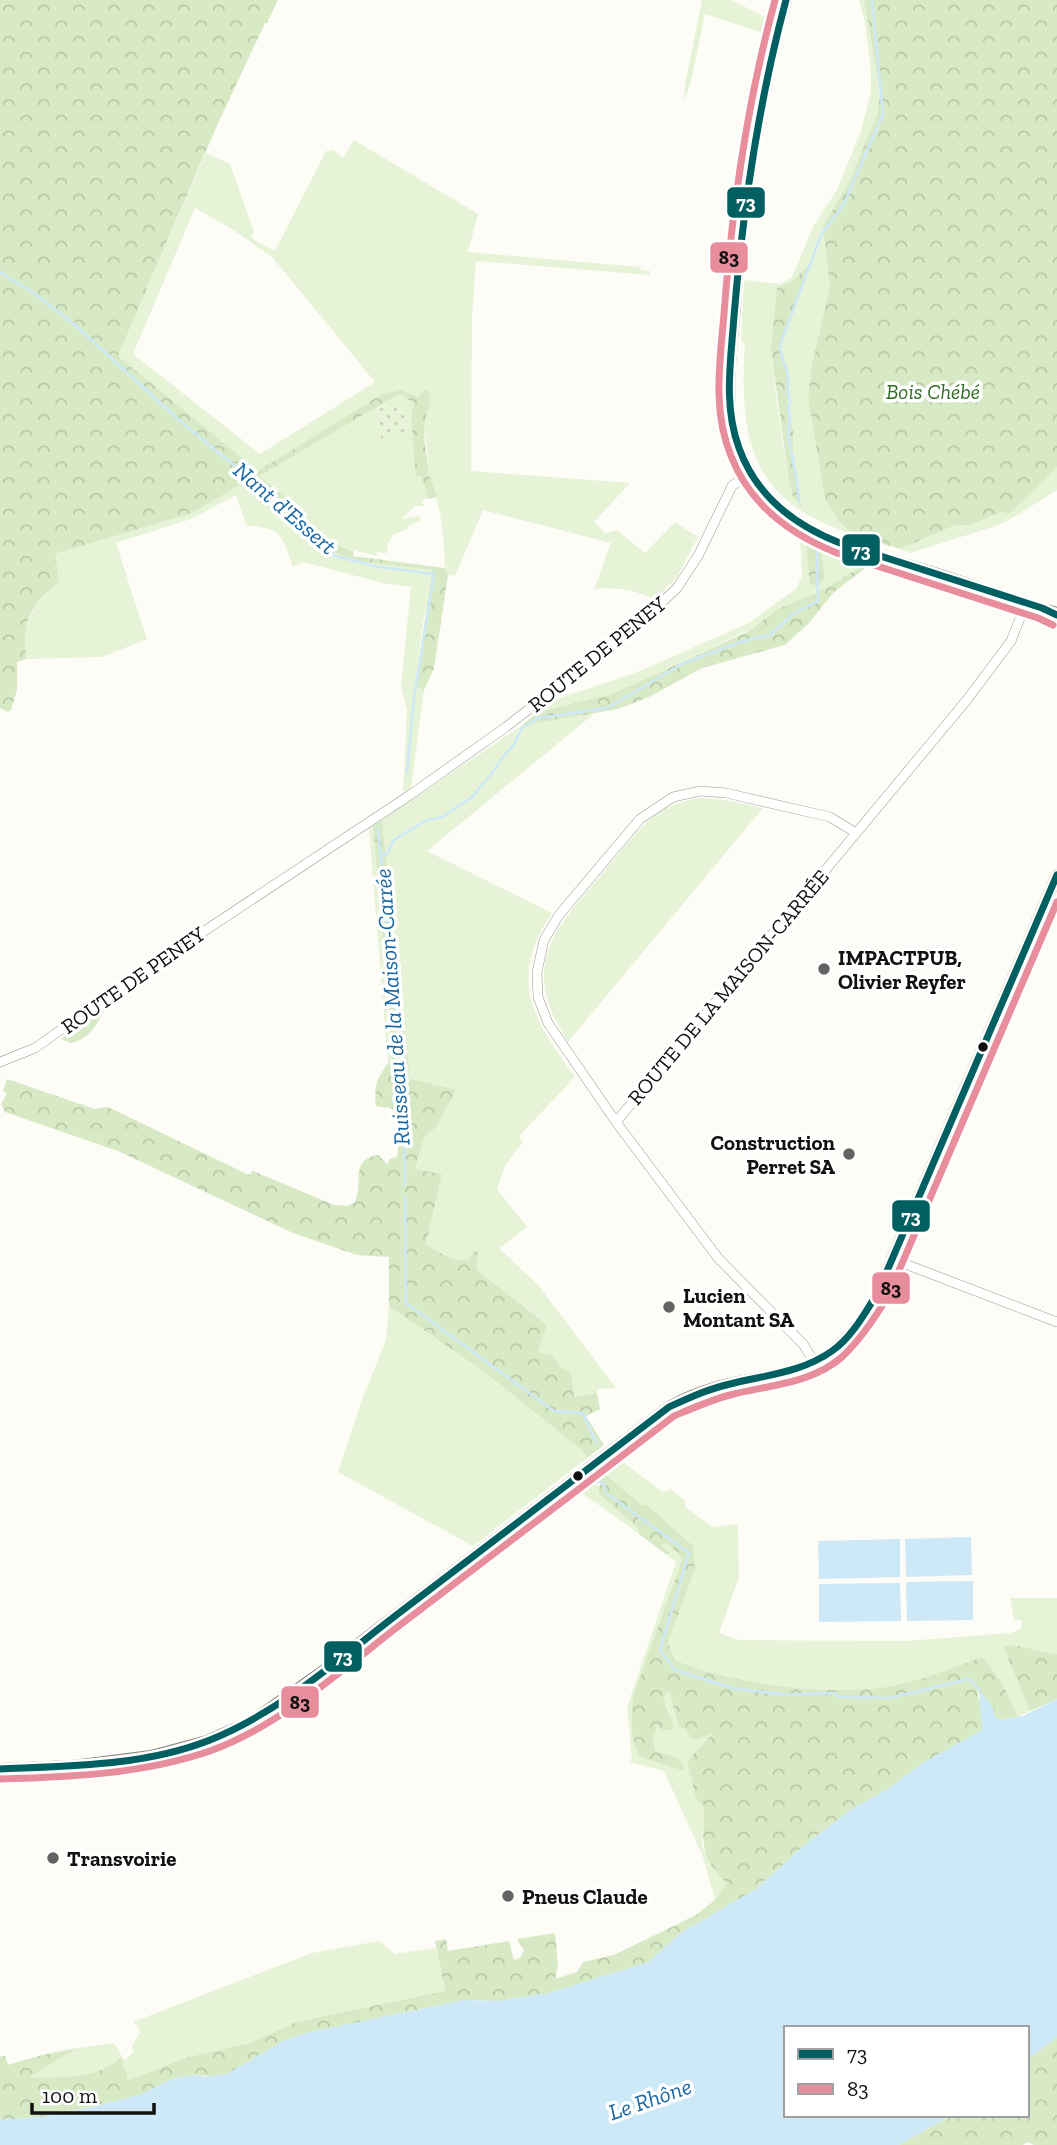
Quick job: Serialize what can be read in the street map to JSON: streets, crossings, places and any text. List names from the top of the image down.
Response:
{
  "streets": {
    "street": ["ROUTE DE PENEY", "ROUTE DE LA MAISON-CARRÉE"]
  },
  "water": ["Nant d'Essert", "Ruisseau de la Maison-Carrée", "Le Rhône"],
  "parks": ["Bois Chébé"],
  "places": [
    "IMPACTPUB, Olivier Reyfer",
    "Construction Perret SA",
    "Lucien Montant SA",
    "Transvoirie",
    "Pneus Claude"
  ],
  "lines": ["transit line 73", "transit line 83"],
  "legend": ["73", "83"],
  "scale_bar": "100 m"
}
